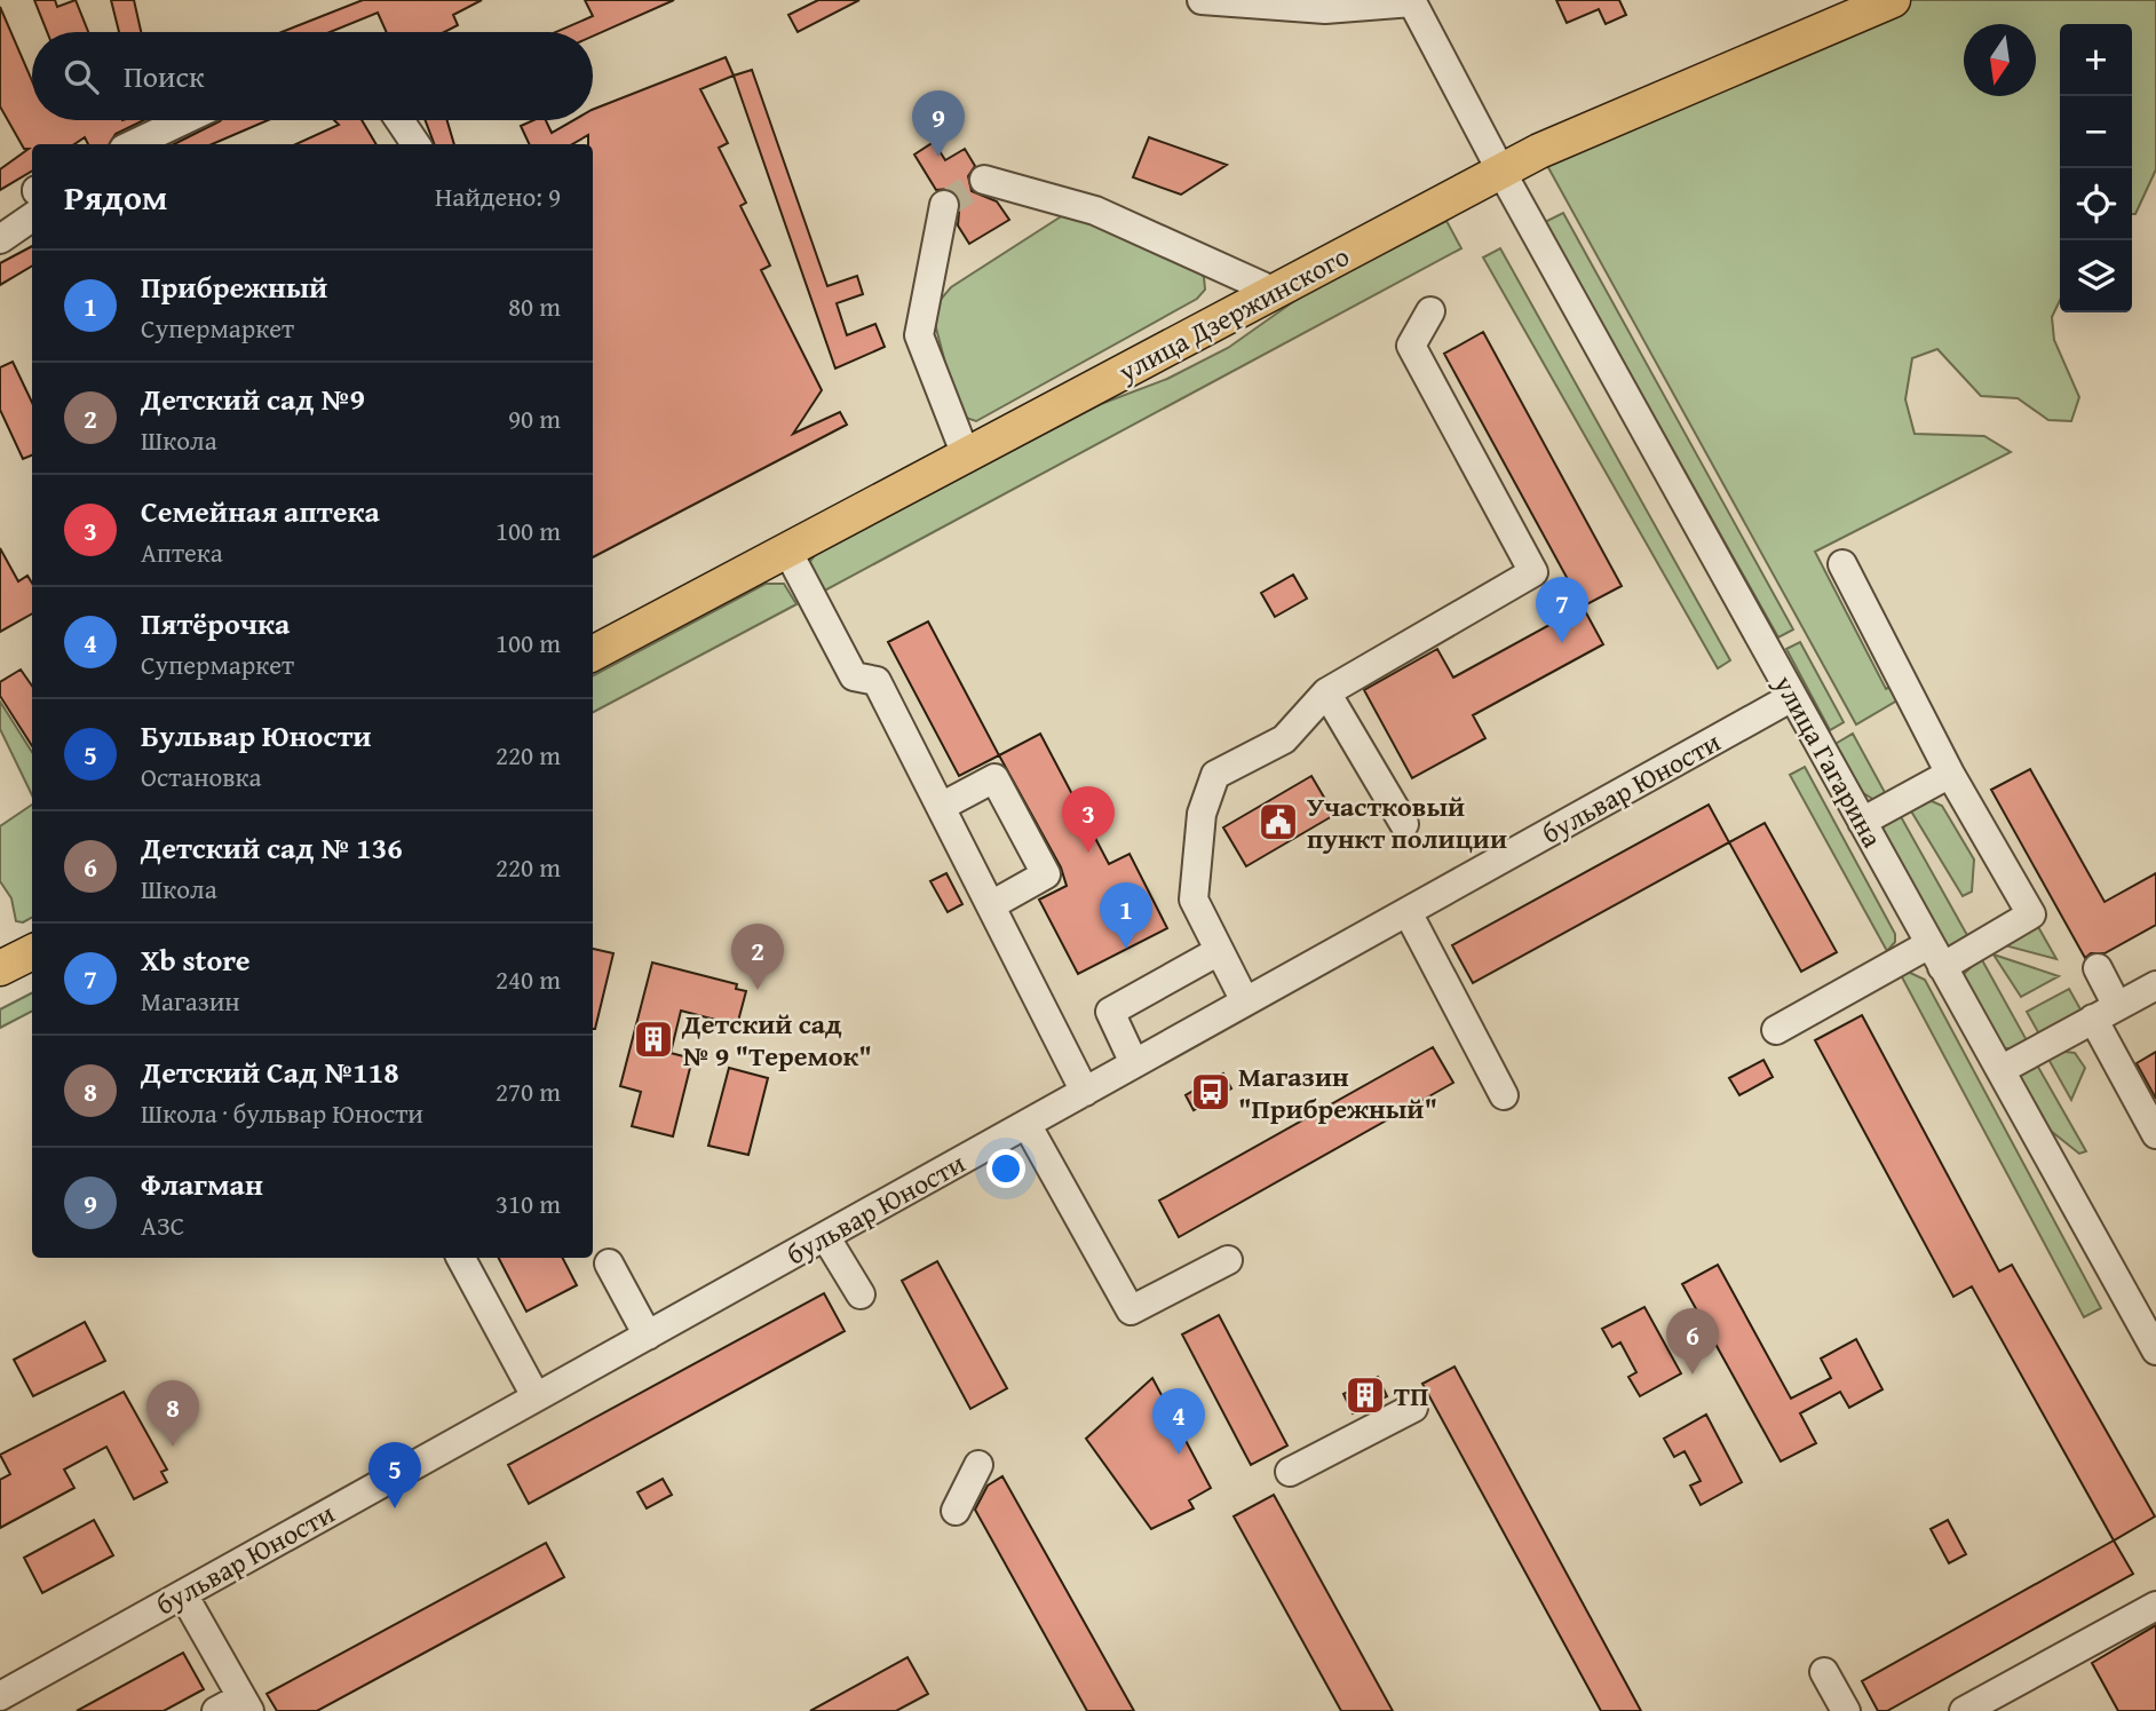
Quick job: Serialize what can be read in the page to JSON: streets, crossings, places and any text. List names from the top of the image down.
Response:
{
  "streets": {
    "main road": ["улица Дзержинского"],
    "street": ["улица Гагарина", "бульвар Юности"]
  },
  "crossings": [
    ["улица Дзержинского", "улица Гагарина"],
    ["улица Гагарина", "бульвар Юности"]
  ],
  "places": {
    "public building": ["Участковый пункт полиции"],
    "building": ["Детский сад № 9 \"Теремок\"", "ТП"],
    "bus stop": ["Магазин \"Прибрежный\""]
  },
  "north": "bottom",
  "page": {
    "map_buttons": ["+", "−"],
    "search": "Поиск",
    "pins": [
      "9",
      "7",
      "3",
      "1",
      "2",
      "6",
      "8",
      "4",
      "5"
    ],
    "heading": ["Рядом", "Найдено: 9"],
    "list": [
      {
        "mark": "1",
        "name": "Прибрежный",
        "note": "Супермаркет",
        "value": "80 m"
      },
      {
        "mark": "2",
        "name": "Детский сад №9",
        "note": "Школа",
        "value": "90 m"
      },
      {
        "mark": "3",
        "name": "Семейная аптека",
        "note": "Аптека",
        "value": "100 m"
      },
      {
        "mark": "4",
        "name": "Пятёрочка",
        "note": "Супермаркет",
        "value": "100 m"
      },
      {
        "mark": "5",
        "name": "Бульвар Юности",
        "note": "Остановка",
        "value": "220 m"
      },
      {
        "mark": "6",
        "name": "Детский сад № 136",
        "note": "Школа",
        "value": "220 m"
      },
      {
        "mark": "7",
        "name": "Xb store",
        "note": "Магазин",
        "value": "240 m"
      },
      {
        "mark": "8",
        "name": "Детский Сад №118",
        "note": "Школа · бульвар Юности",
        "value": "270 m"
      },
      {
        "mark": "9",
        "name": "Флагман",
        "note": "АЗС",
        "value": "310 m"
      }
    ]
  }
}
